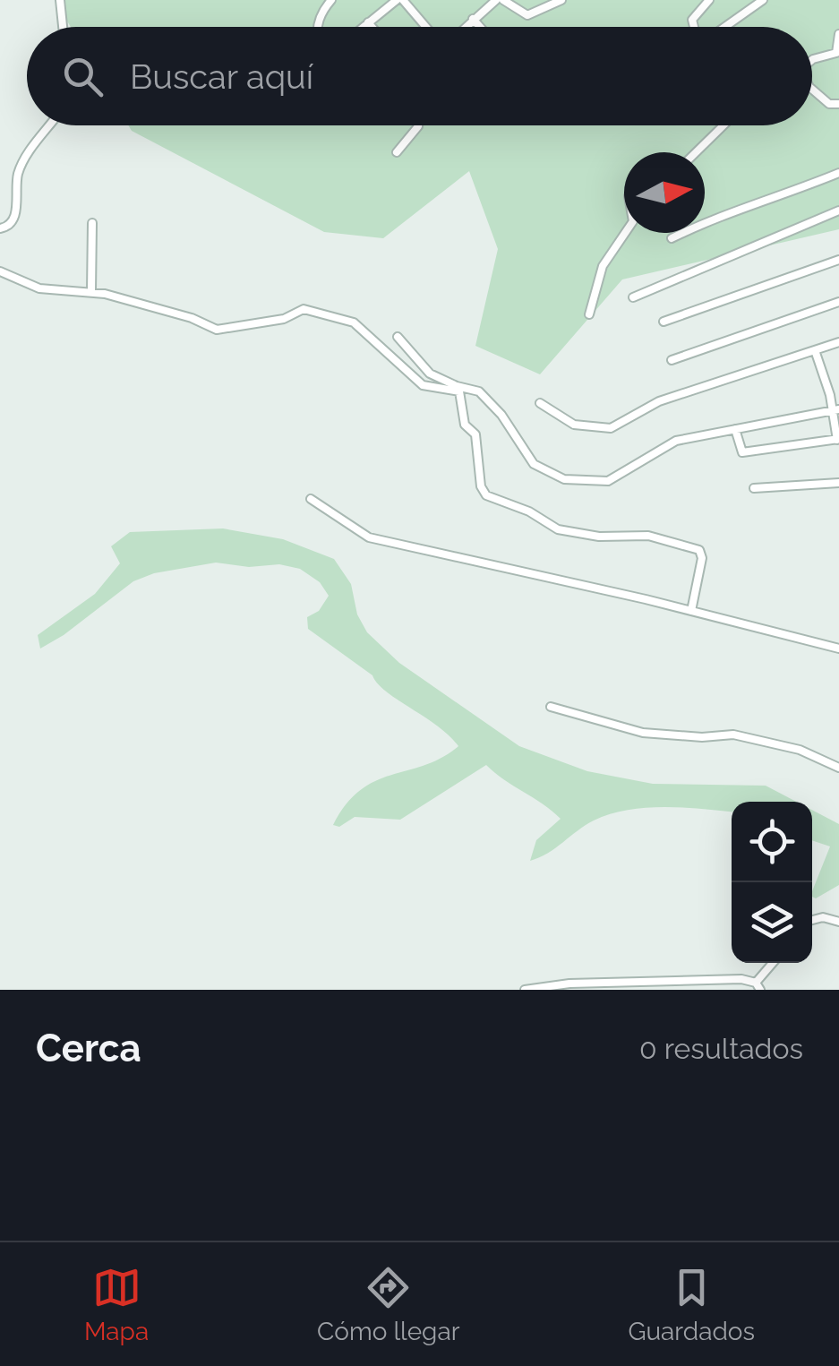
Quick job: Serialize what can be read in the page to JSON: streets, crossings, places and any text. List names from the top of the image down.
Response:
{
  "north": "right",
  "page": {
    "search": "Buscar aquí",
    "heading": ["Cerca", "0 resultados"],
    "nav": ["Mapa", "Cómo llegar", "Guardados"]
  }
}
